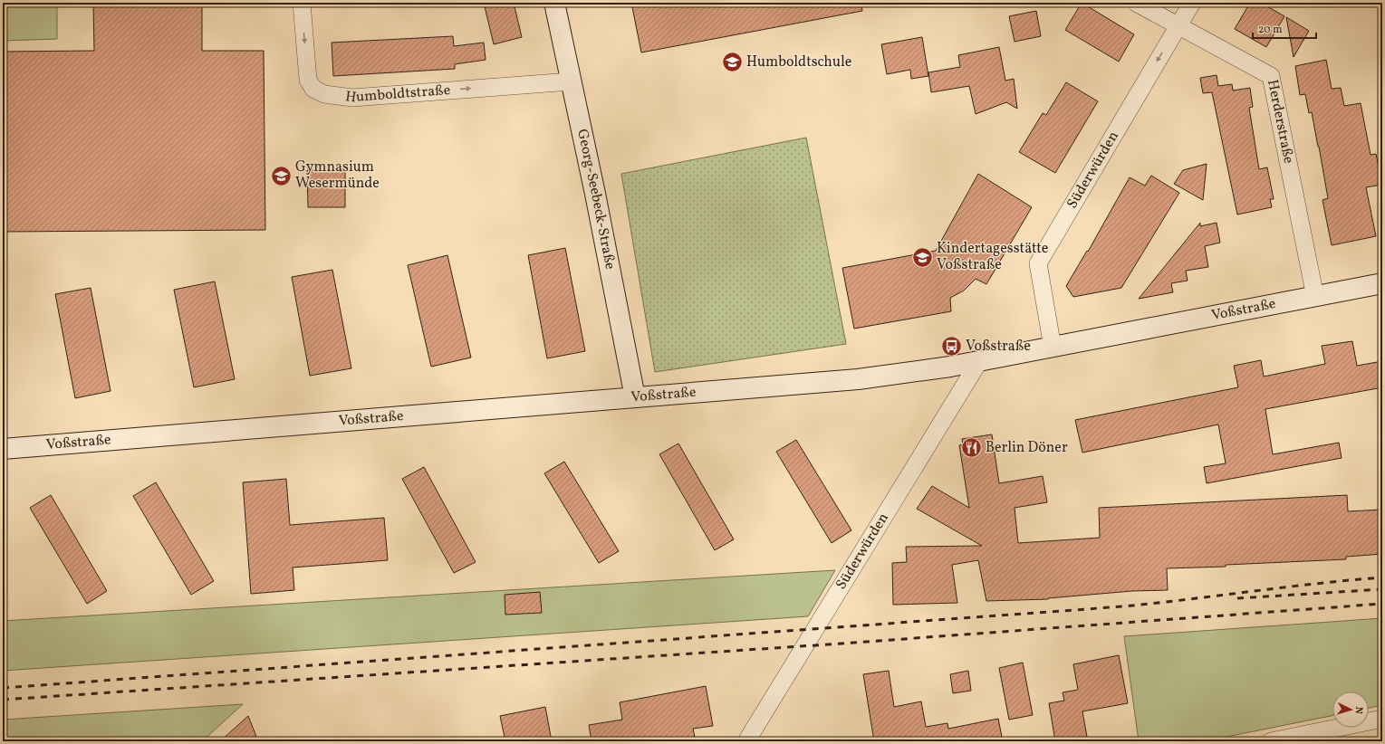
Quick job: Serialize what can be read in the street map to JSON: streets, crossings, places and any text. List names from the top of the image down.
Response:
{
  "streets": {
    "street": [
      "Humboldtstraße",
      "Herderstraße",
      "Süderwürden",
      "Georg-Seebeck-Straße",
      "Voßstraße"
    ]
  },
  "crossings": [
    ["Humboldtstraße", "Georg-Seebeck-Straße"],
    ["Herderstraße", "Süderwürden"],
    ["Herderstraße", "Voßstraße"],
    ["Süderwürden", "Voßstraße"],
    ["Georg-Seebeck-Straße", "Voßstraße"]
  ],
  "one_way": ["Humboldtstraße", "Süderwürden"],
  "places": {
    "school or university": ["Humboldtschule", "Gymnasium Wesermünde", "Kindertagesstätte Voßstraße"],
    "bus stop": ["Voßstraße"],
    "restaurant": ["Berlin Döner"]
  },
  "scale_bar": "20 m",
  "north": "right"
}
